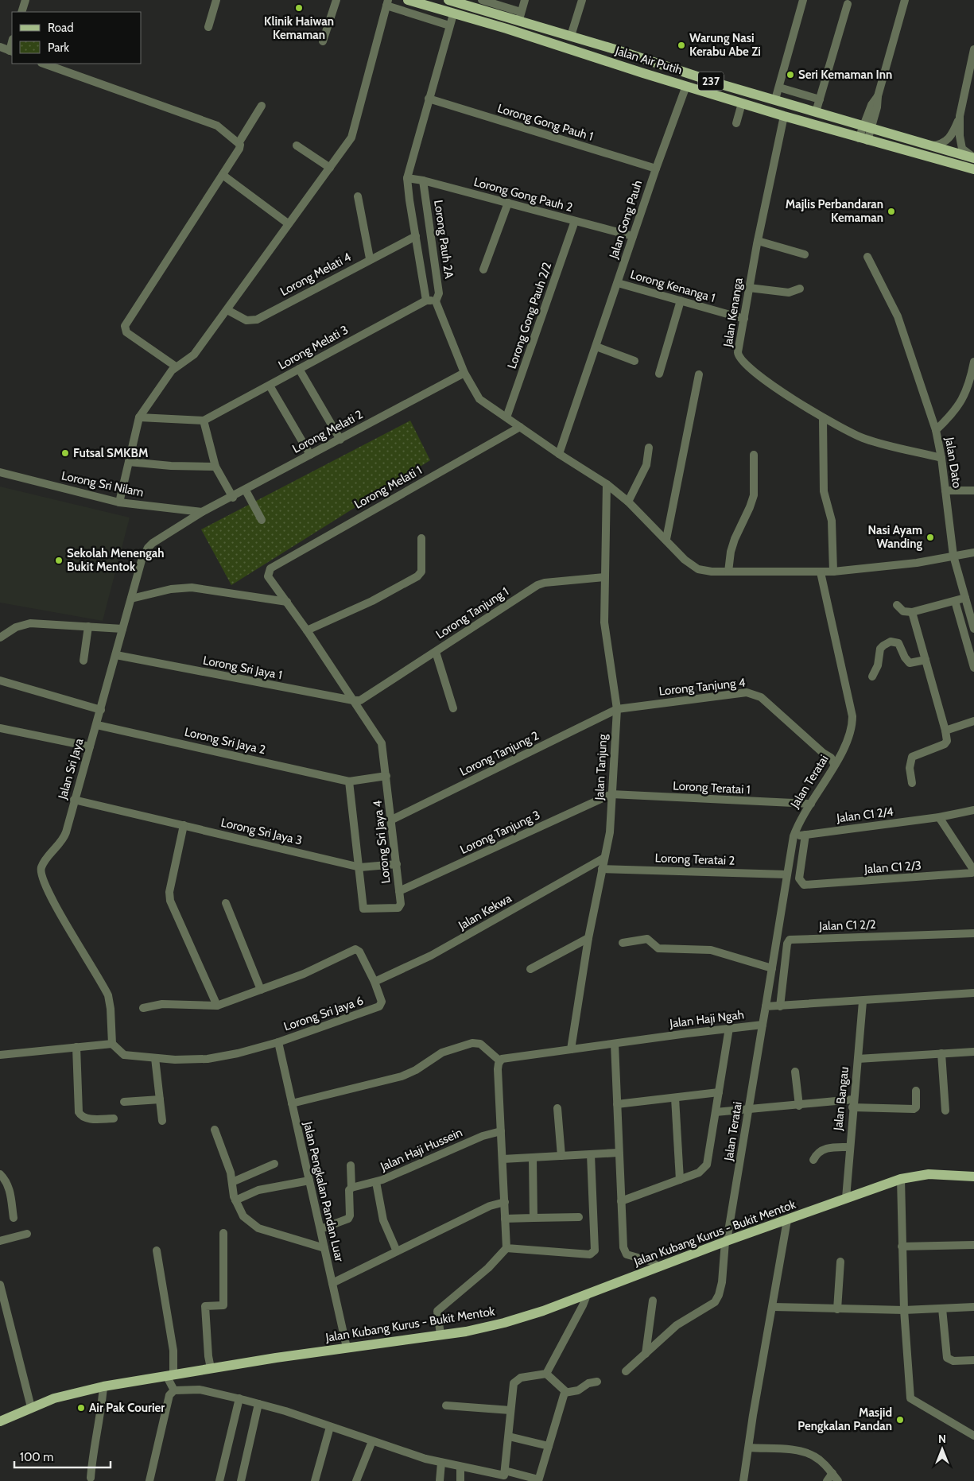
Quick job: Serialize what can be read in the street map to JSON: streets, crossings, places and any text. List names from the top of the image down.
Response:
{
  "streets": {
    "main road": ["Jalan Air Putih", "237", "Jalan Kubang Kurus - Bukit Mentok"],
    "street": [
      "Lorong Gong Pauh 1",
      "Lorong Gong Pauh 2",
      "Jalan Gong Pauh",
      "Lorong Pauh 2A",
      "Lorong Melati 4",
      "Lorong Kenanga 1",
      "Jalan Kenanga",
      "Lorong Gong Pauh 2/2",
      "Lorong Melati 3",
      "Lorong Melati 2",
      "Jalan Dato",
      "Lorong Sri Nilam",
      "Lorong Melati 1",
      "Lorong Tanjung 1",
      "Lorong Sri Jaya 1",
      "Lorong Tanjung 4",
      "Lorong Sri Jaya 2",
      "Lorong Tanjung 2",
      "Jalan Tanjung",
      "Jalan Sri Jaya",
      "Jalan Teratai",
      "Lorong Teratai 1",
      "Jalan C1 2/4",
      "Lorong Sri Jaya 3",
      "Lorong Tanjung 3",
      "Lorong Sri Jaya 4",
      "Lorong Teratai 2",
      "Jalan C1 2/3",
      "Jalan Kekwa",
      "Jalan C1 2/2",
      "Lorong Sri Jaya 6",
      "Jalan Haji Ngah",
      "Jalan Bangau",
      "Jalan Haji Hussein",
      "Jalan Pengkalan Pandan Luar"
    ]
  },
  "crossings": [
    ["Jalan Air Putih", "Jalan Gong Pauh"],
    ["Jalan Air Putih", "Jalan Kenanga"],
    ["Lorong Gong Pauh 1", "Jalan Gong Pauh"],
    ["Lorong Gong Pauh 2", "Jalan Gong Pauh"],
    ["Lorong Gong Pauh 2", "Lorong Pauh 2A"],
    ["Lorong Gong Pauh 2", "Lorong Gong Pauh 2/2"],
    ["Jalan Gong Pauh", "Lorong Kenanga 1"],
    ["Lorong Kenanga 1", "Jalan Kenanga"],
    ["Jalan Kenanga", "Jalan Dato"],
    ["Lorong Melati 2", "Lorong Sri Nilam"],
    ["Lorong Melati 2", "Jalan Sri Jaya"],
    ["Lorong Sri Nilam", "Jalan Sri Jaya"],
    ["Lorong Melati 1", "Lorong Sri Jaya 4"],
    ["Lorong Tanjung 1", "Lorong Sri Jaya 1"],
    ["Lorong Tanjung 1", "Jalan Tanjung"],
    ["Lorong Sri Jaya 1", "Jalan Sri Jaya"],
    ["Lorong Sri Jaya 1", "Lorong Sri Jaya 4"],
    ["Lorong Tanjung 4", "Lorong Tanjung 2"],
    ["Lorong Tanjung 4", "Jalan Tanjung"],
    ["Lorong Tanjung 4", "Jalan Teratai"],
    ["Lorong Sri Jaya 2", "Jalan Sri Jaya"],
    ["Lorong Tanjung 2", "Jalan Tanjung"],
    ["Lorong Tanjung 2", "Lorong Sri Jaya 4"],
    ["Jalan Tanjung", "Lorong Teratai 1"],
    ["Jalan Tanjung", "Lorong Tanjung 3"],
    ["Jalan Tanjung", "Lorong Teratai 2"],
    ["Jalan Tanjung", "Jalan Kekwa"],
    ["Jalan Tanjung", "Jalan Haji Ngah"],
    ["Jalan Sri Jaya", "Lorong Sri Jaya 3"],
    ["Jalan Sri Jaya", "Lorong Sri Jaya 6"],
    ["Jalan Teratai", "Lorong Teratai 1"],
    ["Jalan Teratai", "Jalan C1 2/4"],
    ["Jalan Teratai", "Lorong Teratai 2"],
    ["Jalan Teratai", "Jalan Haji Ngah"],
    ["Jalan Teratai", "Jalan Kubang Kurus - Bukit Mentok"],
    ["Lorong Teratai 1", "Lorong Tanjung 3"],
    ["Jalan C1 2/4", "Jalan C1 2/3"],
    ["Lorong Sri Jaya 3", "Lorong Sri Jaya 4"],
    ["Lorong Tanjung 3", "Lorong Sri Jaya 4"],
    ["Jalan Kekwa", "Lorong Sri Jaya 6"],
    ["Lorong Sri Jaya 6", "Jalan Pengkalan Pandan Luar"],
    ["Jalan Bangau", "Jalan Kubang Kurus - Bukit Mentok"],
    ["Jalan Pengkalan Pandan Luar", "Jalan Kubang Kurus - Bukit Mentok"]
  ],
  "places": [
    "Klinik Haiwan Kemaman",
    "Warung Nasi Kerabu Abe Zi",
    "Seri Kemaman Inn",
    "Majlis Perbandaran Kemaman",
    "Futsal SMKBM",
    "Nasi Ayam Wanding",
    "Sekolah Menengah Bukit Mentok",
    "Air Pak Courier",
    "Masjid Pengkalan Pandan"
  ],
  "legend": ["Road", "Park"],
  "scale_bar": "100 m",
  "north": "top"
}
